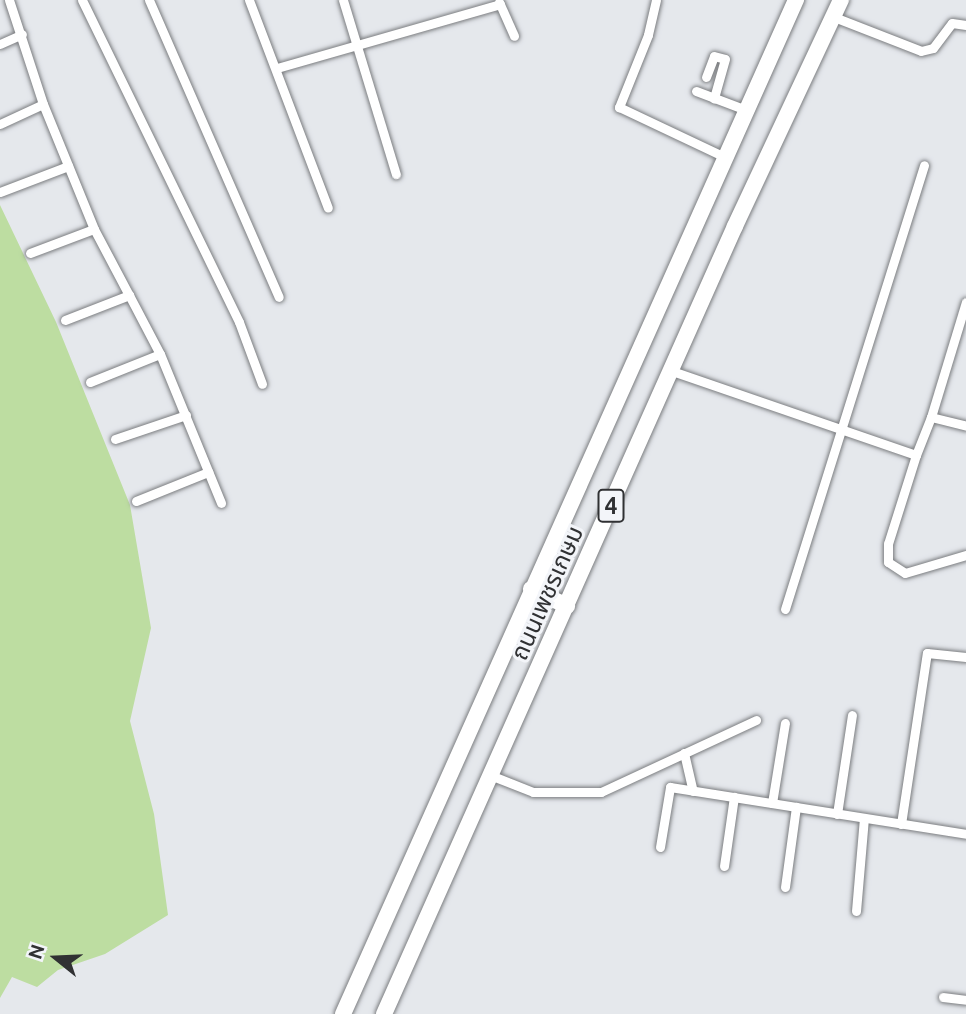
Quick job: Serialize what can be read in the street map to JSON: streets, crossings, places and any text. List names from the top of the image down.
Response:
{
  "streets": {
    "highway": ["4", "ถนนเพชรเกษม"]
  },
  "north": "left"
}
